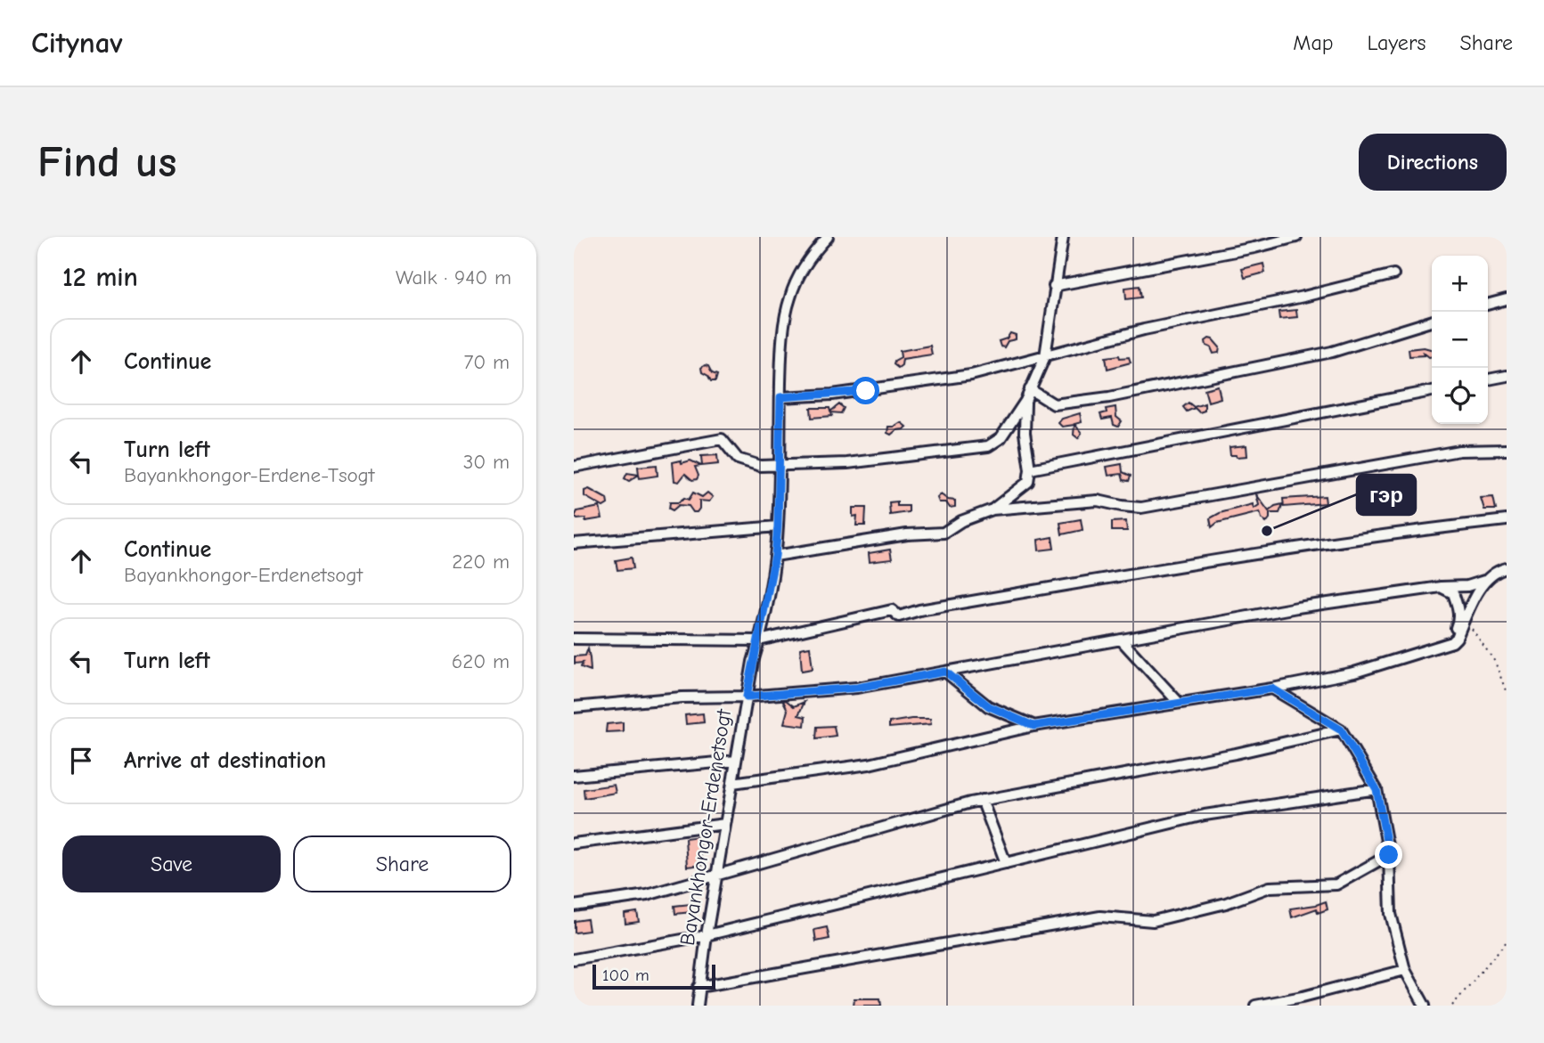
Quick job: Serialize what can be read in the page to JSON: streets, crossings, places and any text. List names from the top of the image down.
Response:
{
  "streets": {
    "street": ["Bayankhongor-Erdenetsogt"]
  },
  "places": ["гэр"],
  "scale_bar": "100 m",
  "page": {
    "header": "Citynav",
    "nav": ["Map", "Layers", "Share"],
    "buttons": [
      "Directions",
      ["Save", "Share"]
    ],
    "title": "Find us",
    "heading": ["12 min", "Walk · 940 m"],
    "map_buttons": ["+", "−"],
    "list": [
      ["Continue", "70 m"],
      ["Turn left", "Bayankhongor-Erdene-Tsogt", "30 m"],
      ["Continue", "Bayankhongor-Erdenetsogt", "220 m"],
      ["Turn left", "620 m"],
      "Arrive at destination"
    ],
    "scale": "100 m"
  }
}
